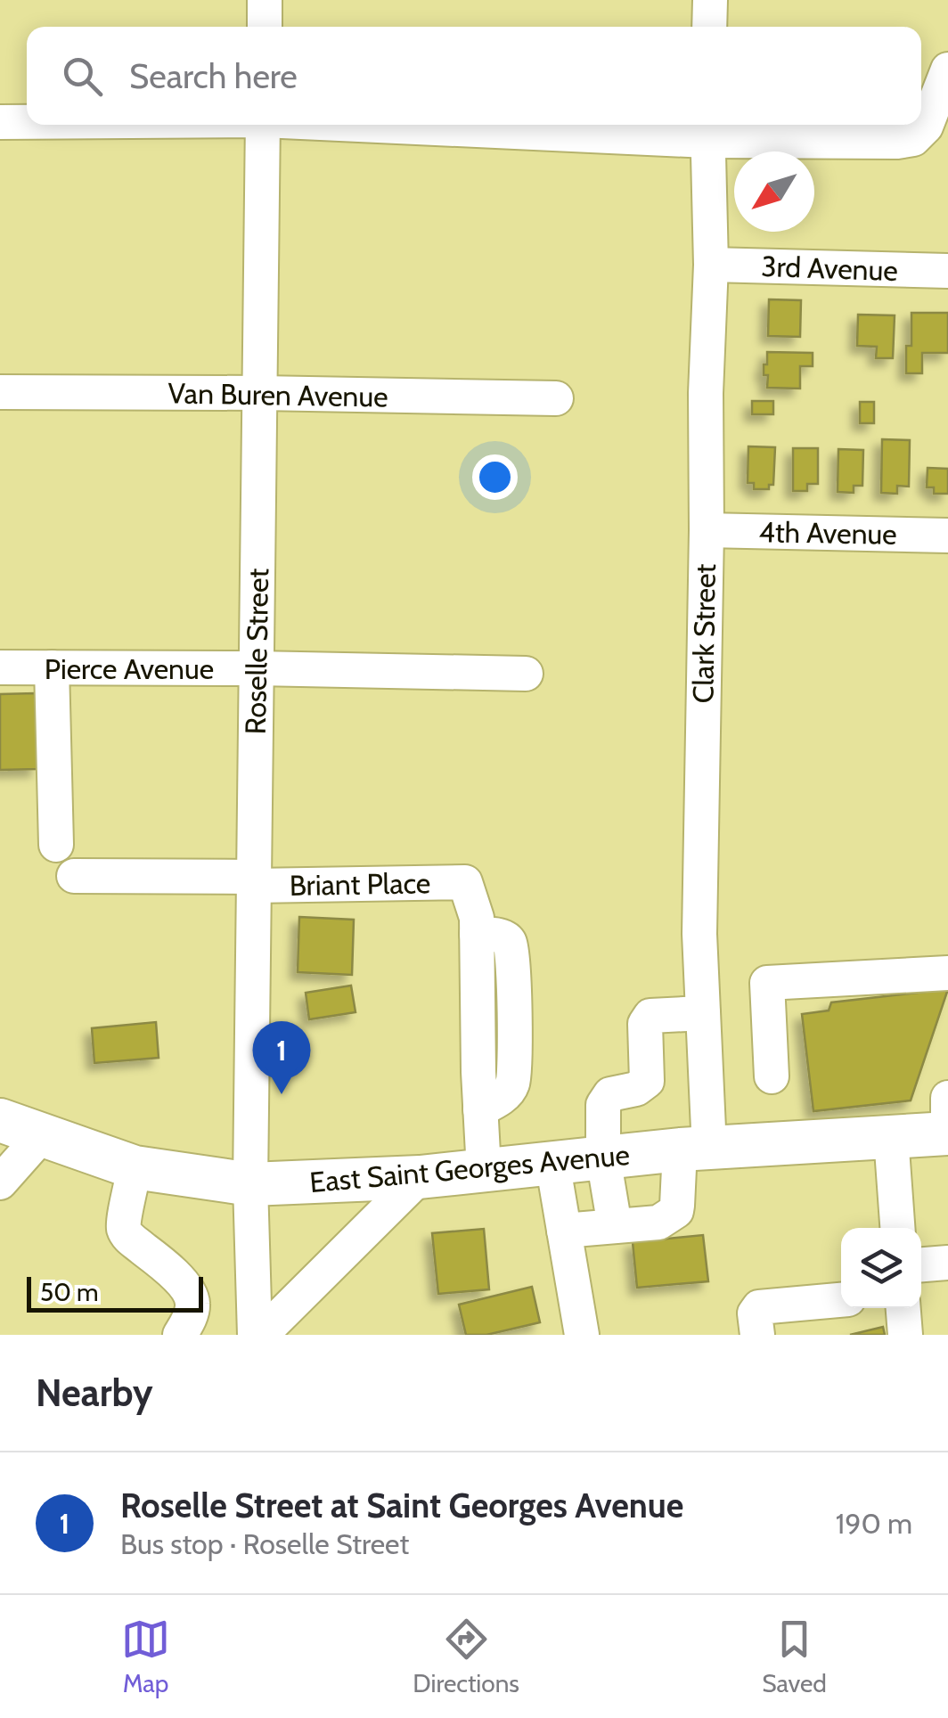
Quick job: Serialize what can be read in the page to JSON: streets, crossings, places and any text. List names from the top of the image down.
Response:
{
  "streets": {
    "main road": ["East Saint Georges Avenue"],
    "street": [
      "3rd Avenue",
      "Van Buren Avenue",
      "4th Avenue",
      "Clark Street",
      "Roselle Street",
      "Pierce Avenue",
      "Briant Place"
    ]
  },
  "crossings": [
    ["3rd Avenue", "Clark Street"],
    ["Van Buren Avenue", "Roselle Street"],
    ["4th Avenue", "Clark Street"],
    ["Clark Street", "East Saint Georges Avenue"],
    ["Roselle Street", "Pierce Avenue"],
    ["Roselle Street", "Briant Place"],
    ["Roselle Street", "East Saint Georges Avenue"],
    ["Briant Place", "East Saint Georges Avenue"]
  ],
  "scale_bar": "50 m",
  "north": "bottom left",
  "page": {
    "search": "Search here",
    "pins": "1",
    "scale": "50 m",
    "heading": "Nearby",
    "list": [
      {
        "mark": "1",
        "name": "Roselle Street at Saint Georges Avenue",
        "note": "Bus stop · Roselle Street",
        "value": "190 m"
      }
    ],
    "nav": ["Map", "Directions", "Saved"]
  }
}
